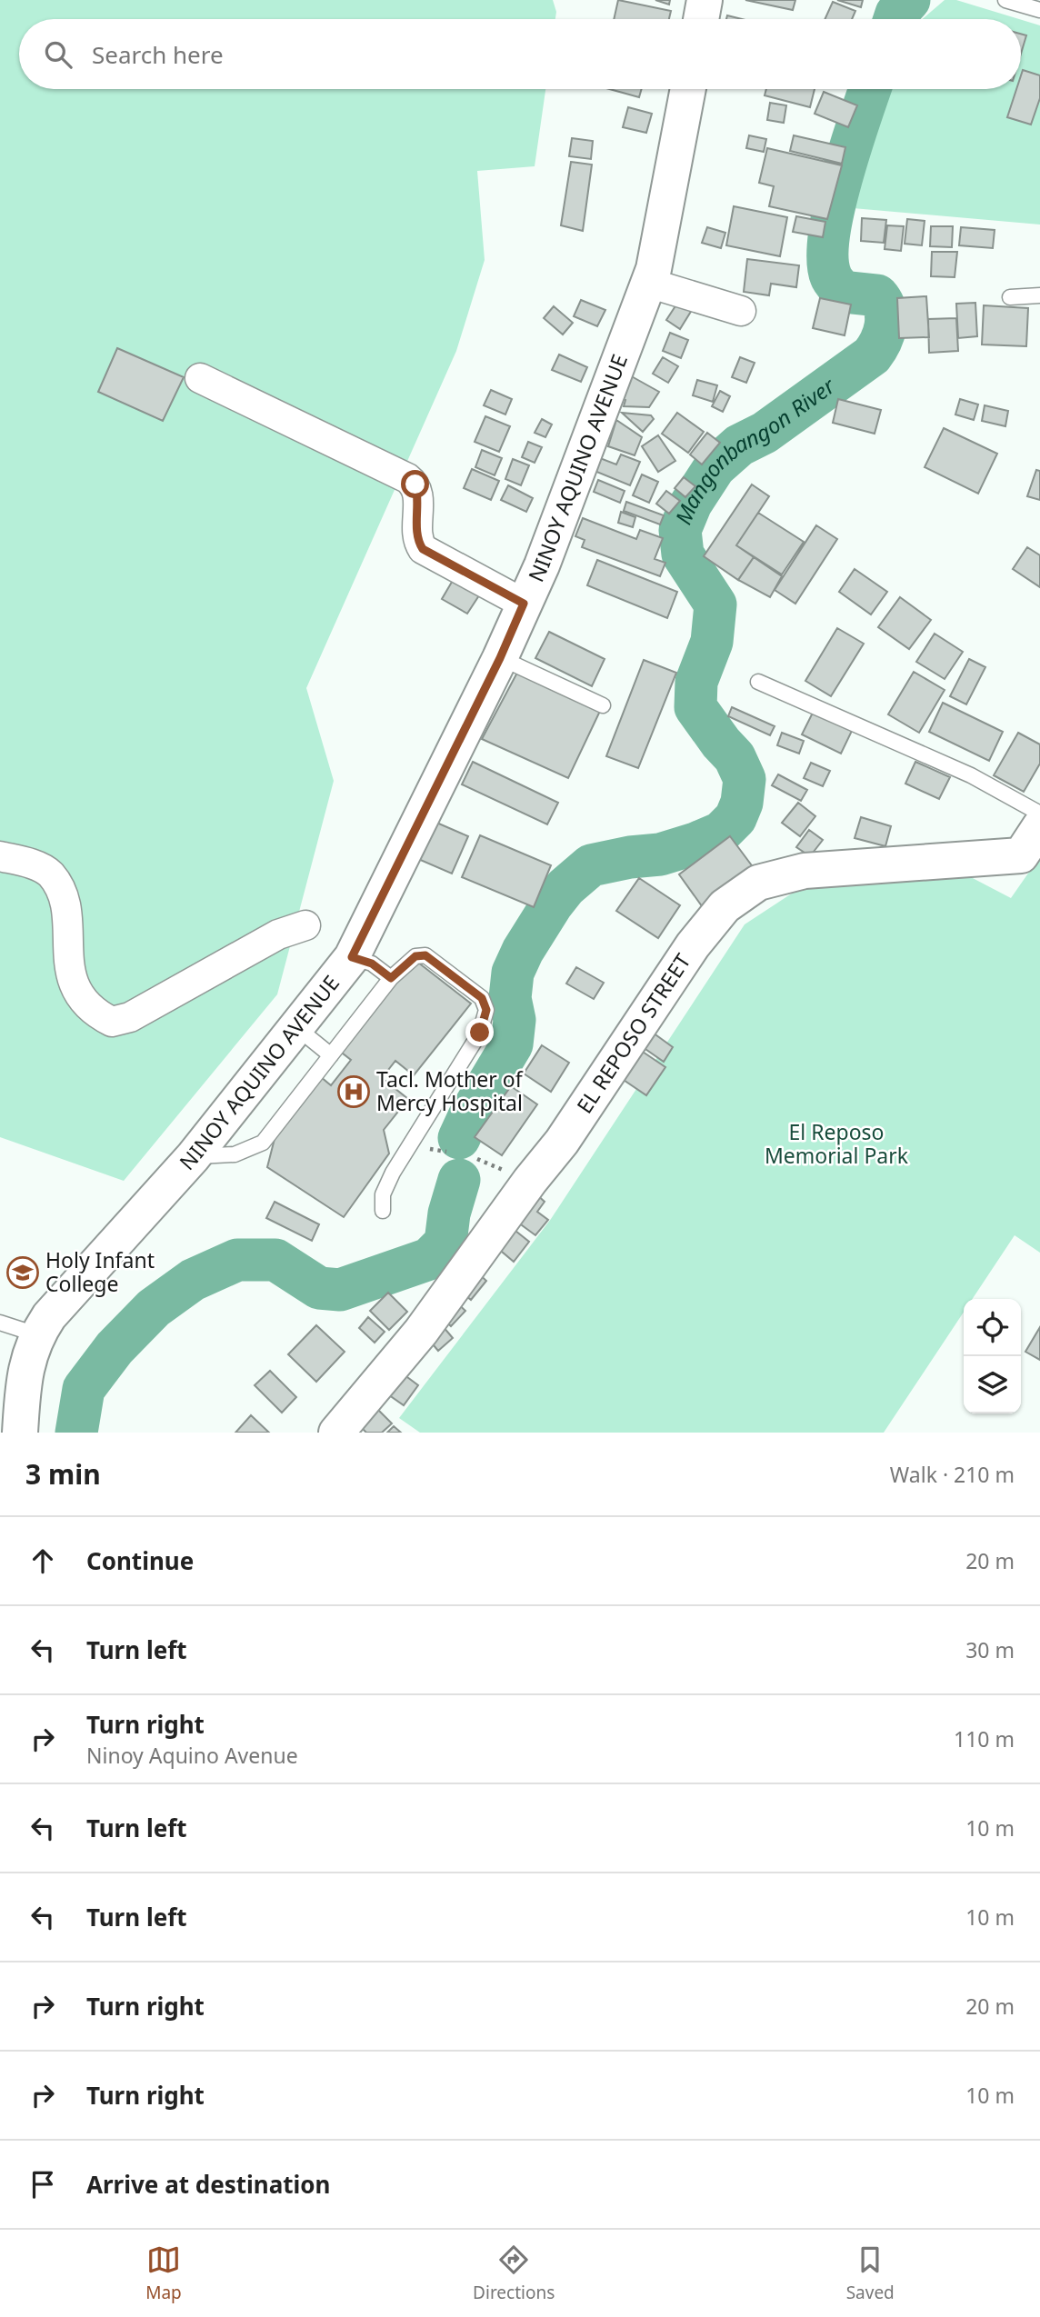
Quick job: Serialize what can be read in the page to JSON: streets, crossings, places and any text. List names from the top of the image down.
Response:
{
  "streets": {
    "main road": ["NINOY AQUINO AVENUE", "EL REPOSO STREET"]
  },
  "water": ["Mangonbangon River"],
  "parks": ["El Reposo Memorial Park"],
  "places": {
    "hospital": ["Tacl. Mother of Mercy Hospital"],
    "school or university": ["Holy Infant College"]
  },
  "page": {
    "search": "Search here",
    "heading": ["3 min", "Walk · 210 m"],
    "list": [
      ["Continue", "20 m"],
      ["Turn left", "30 m"],
      ["Turn right", "Ninoy Aquino Avenue", "110 m"],
      ["Turn left", "10 m"],
      ["Turn left", "10 m"],
      ["Turn right", "20 m"],
      ["Turn right", "10 m"],
      "Arrive at destination"
    ],
    "nav": ["Map", "Directions", "Saved"]
  }
}
